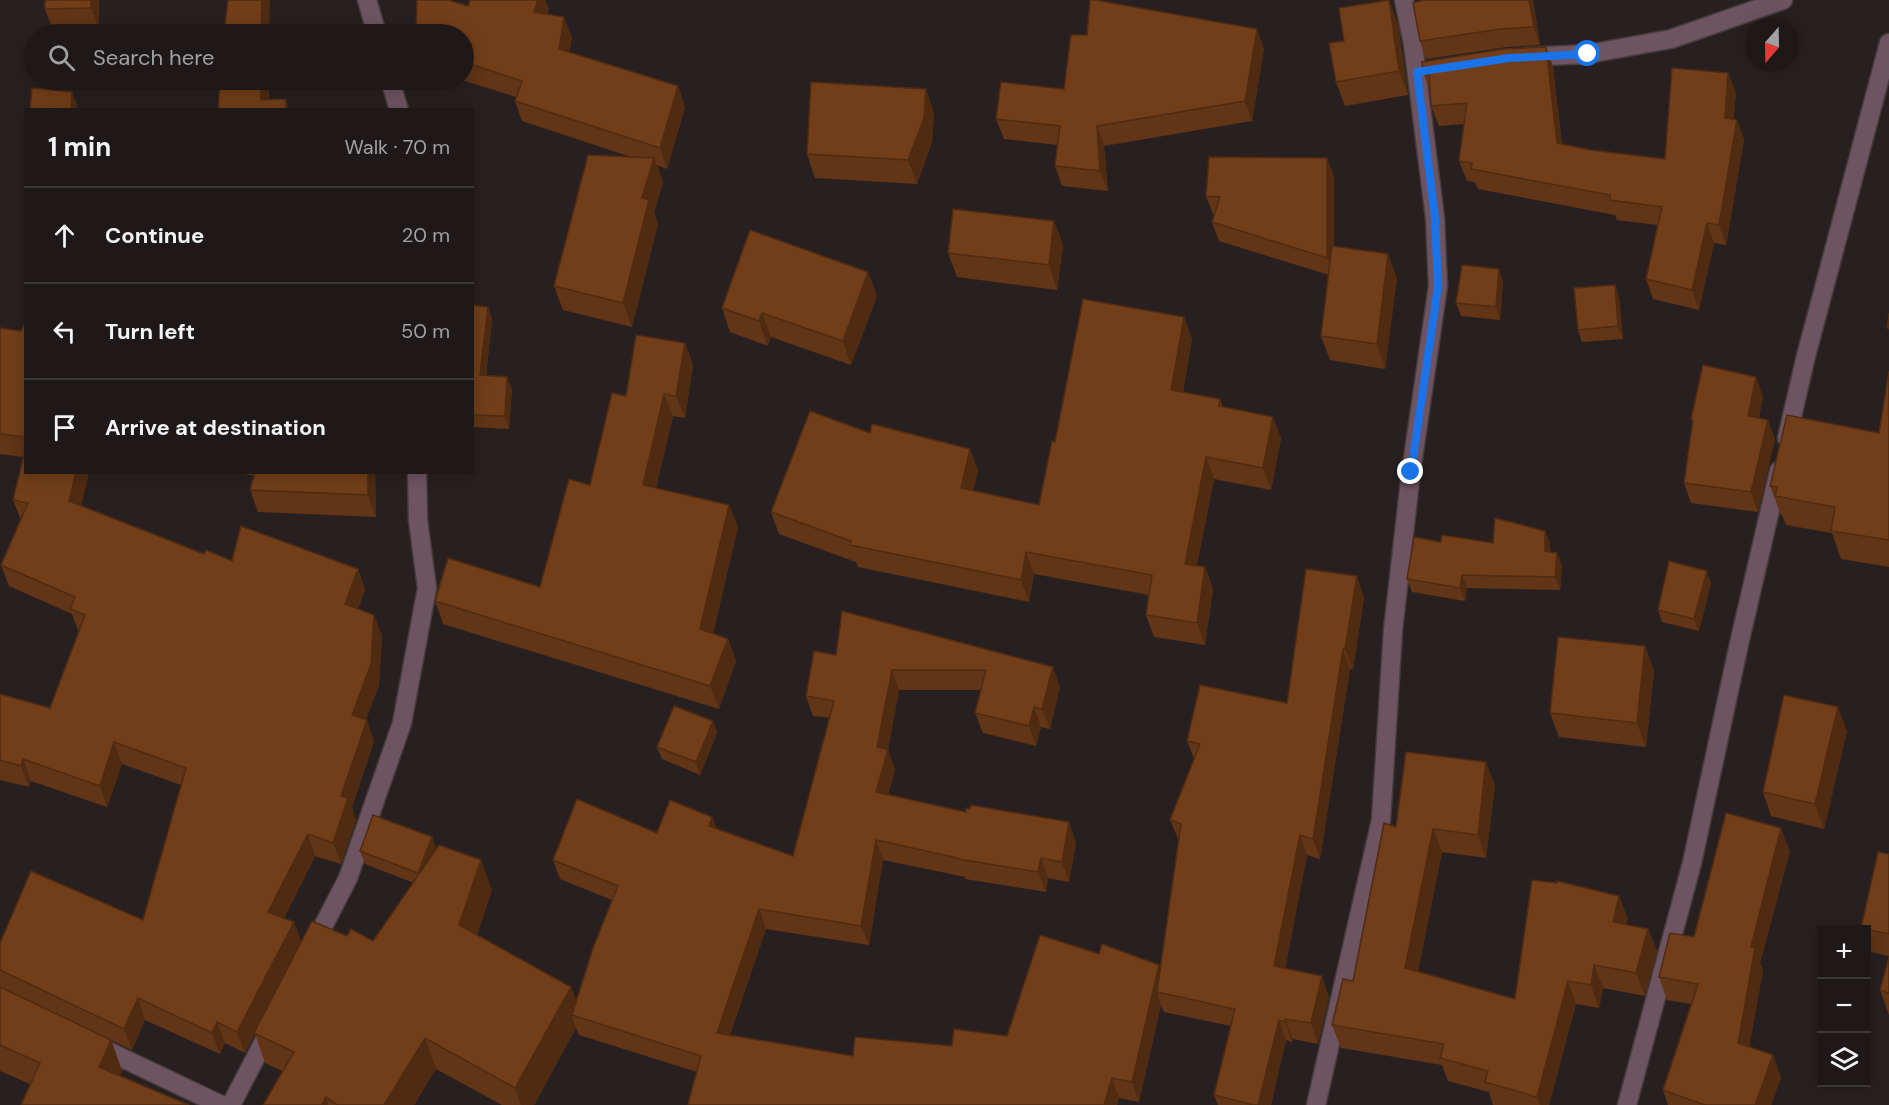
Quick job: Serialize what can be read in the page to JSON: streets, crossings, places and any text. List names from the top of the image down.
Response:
{
  "north": "bottom",
  "page": {
    "search": "Search here",
    "heading": ["1 min", "Walk · 70 m"],
    "list": [
      ["Continue", "20 m"],
      ["Turn left", "50 m"],
      "Arrive at destination"
    ],
    "map_buttons": ["+", "−"]
  }
}
